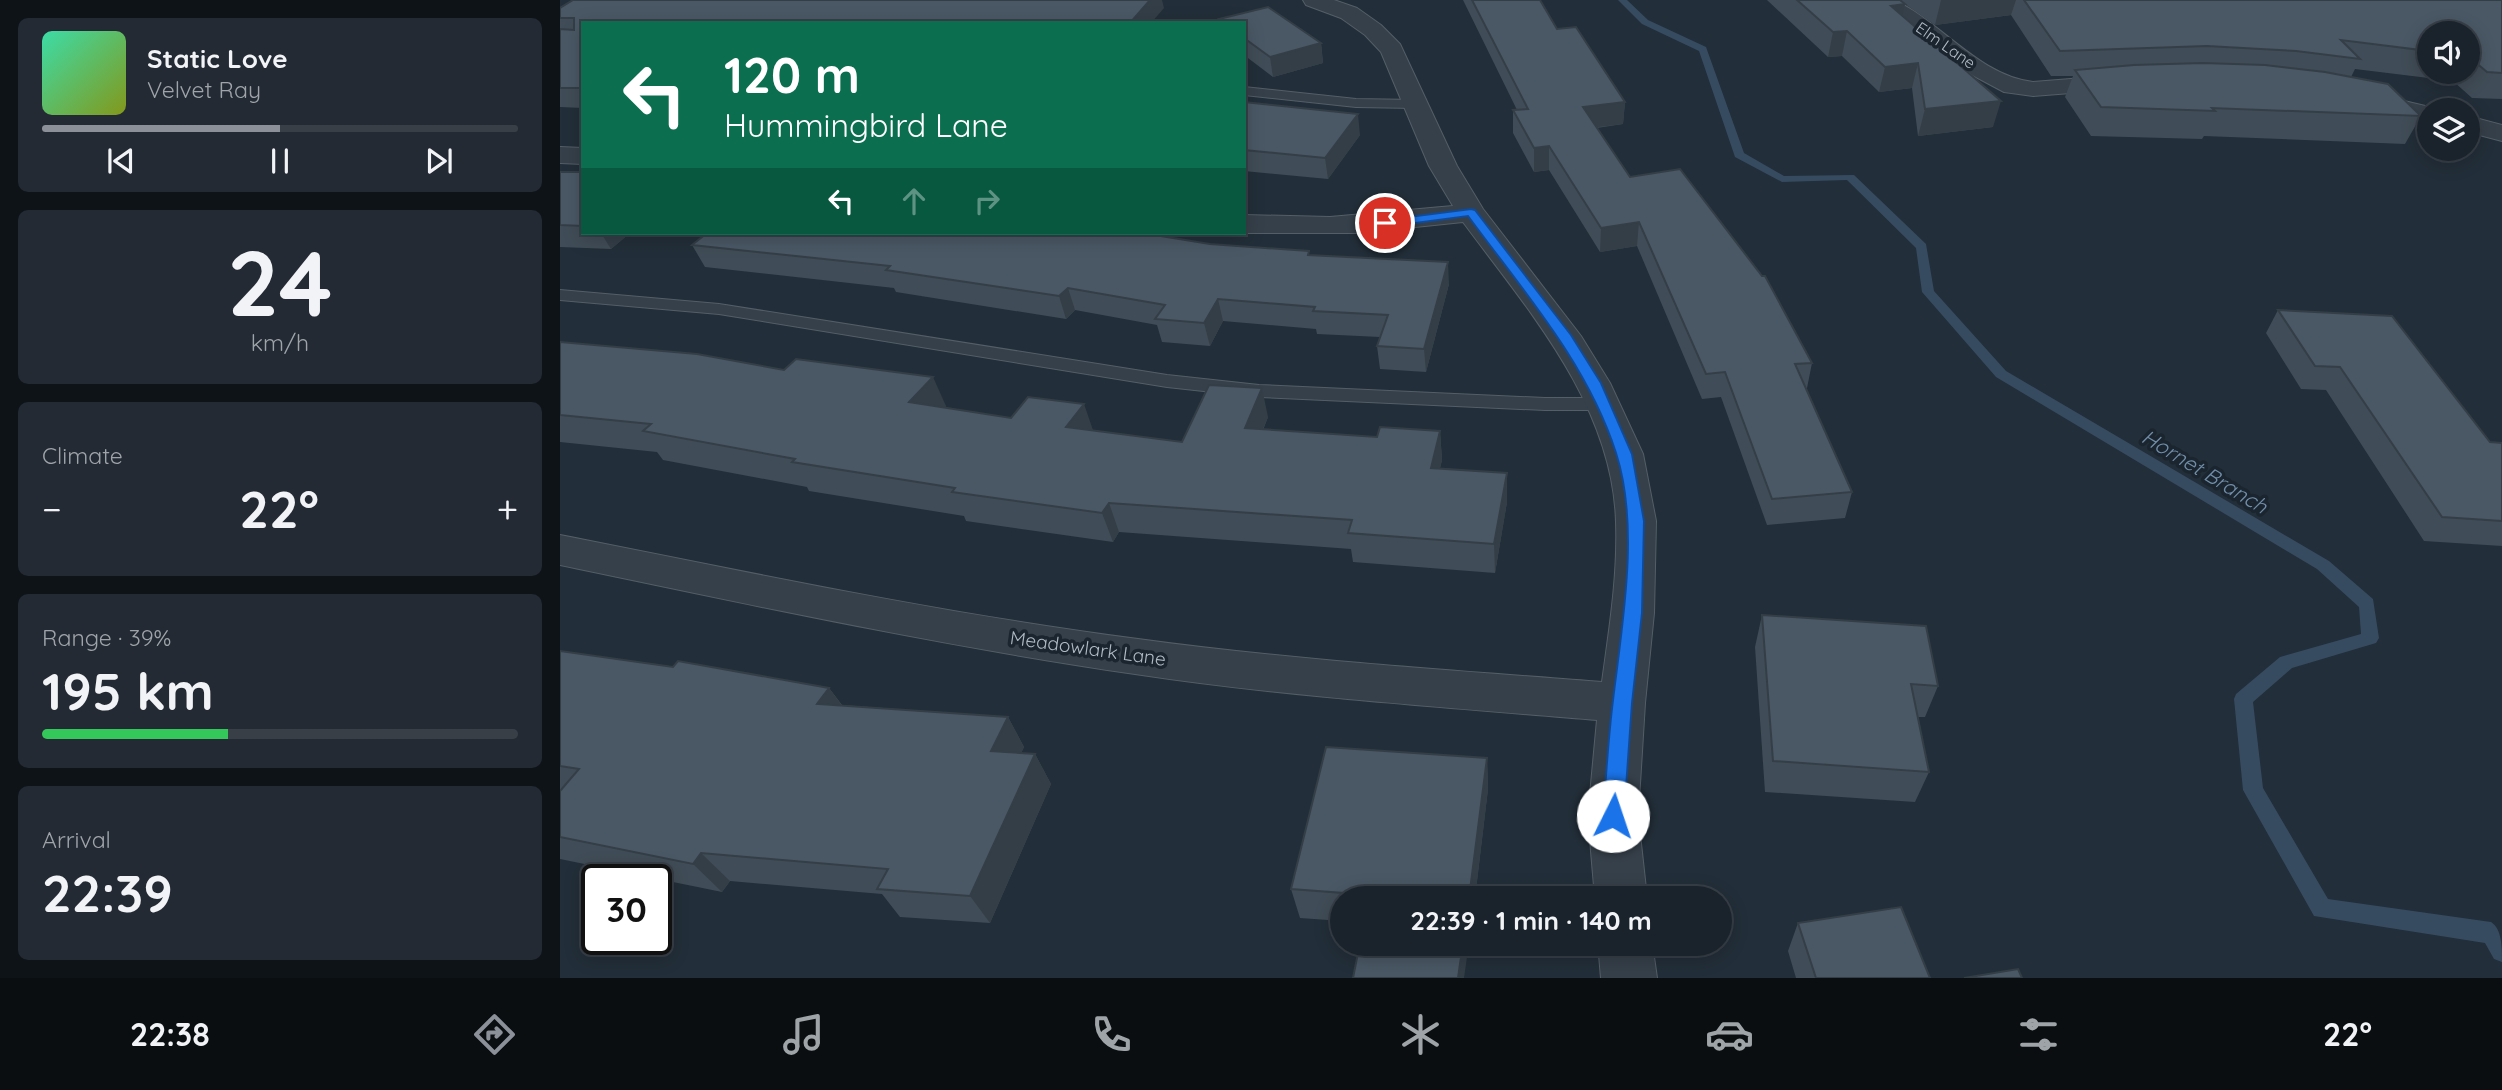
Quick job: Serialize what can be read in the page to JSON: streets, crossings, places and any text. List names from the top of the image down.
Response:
{
  "streets": {
    "street": ["Elm Lane", "Meadowlark Lane"]
  },
  "water": ["Hornet Branch"],
  "page": {
    "turn": ["120 m", "Hummingbird Lane"],
    "song": ["Static Love", "Velvet Ray"],
    "tile": [
      ["24", "km/h"],
      "Climate",
      ["Range · 39%", "195 km"],
      ["Arrival", "22:39"]
    ],
    "heat": ["−", "22°", "+"],
    "limit": "30",
    "trip": "22:39 · 1 min · 140 m",
    "tabs": ["22:38", "22°"]
  }
}
